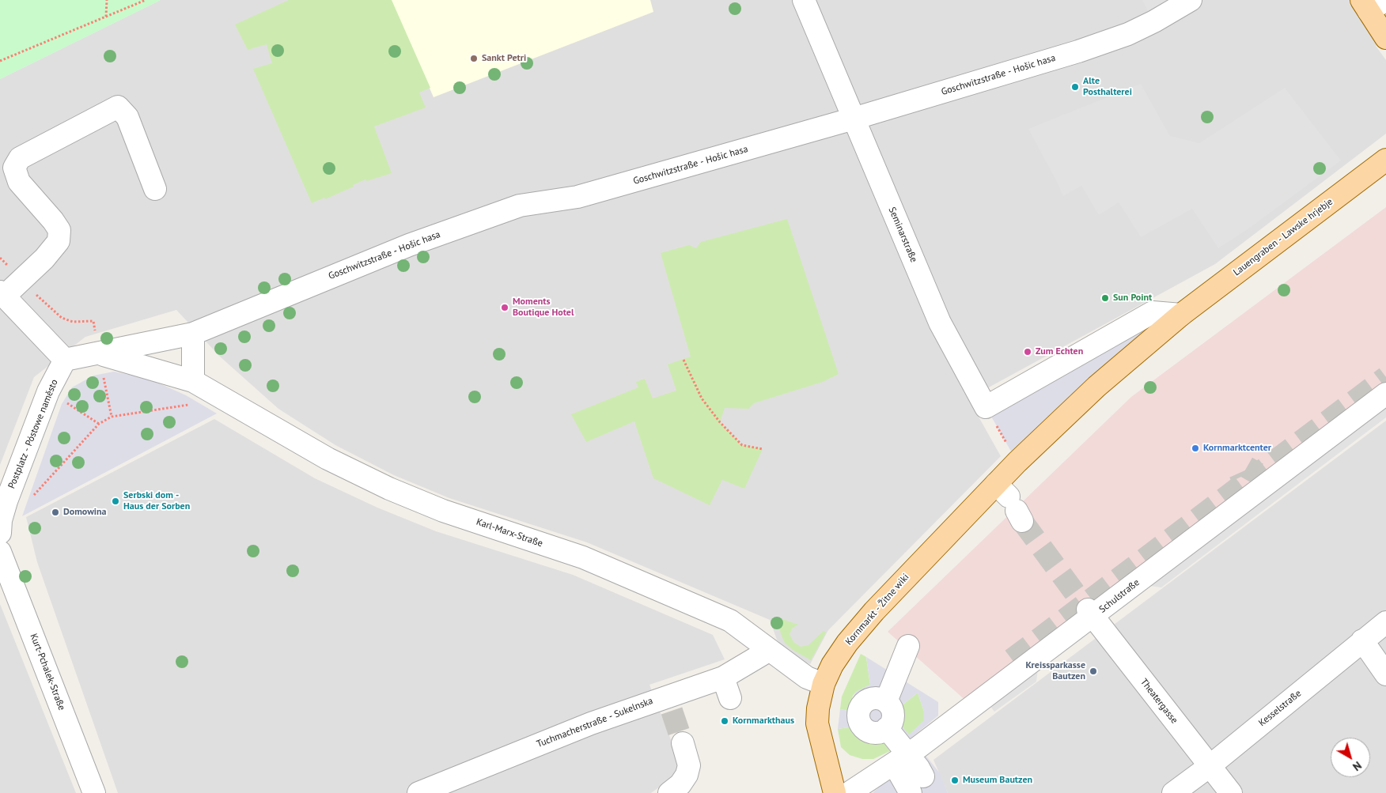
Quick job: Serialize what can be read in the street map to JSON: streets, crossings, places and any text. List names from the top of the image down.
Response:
{
  "streets": {
    "main road": ["Lauengraben - Lawske hrjebje", "Kornmarkt - Žitne wiki"],
    "street": [
      "Goschwitzstraße - Hošic hasa",
      "Seminarstraße",
      "Postplatz - Póstowe naměsto",
      "Karl-Marx-Straße",
      "Schulstraße",
      "Kurt-Pchalek-Straße",
      "Theatergasse",
      "Kesselstraße",
      "Tuchmacherstraße - Sukelnska"
    ]
  },
  "crossings": [
    ["Goschwitzstraße - Hošic hasa", "Seminarstraße"],
    ["Lauengraben - Lawske hrjebje", "Kornmarkt - Žitne wiki"],
    ["Karl-Marx-Straße", "Kornmarkt - Žitne wiki"],
    ["Karl-Marx-Straße", "Tuchmacherstraße - Sukelnska"],
    ["Schulstraße", "Theatergasse"],
    ["Theatergasse", "Kesselstraße"]
  ],
  "places": [
    "Sankt Petri",
    "Alte Posthalterei",
    "Sun Point",
    "Moments Boutique Hotel",
    "Zum Echten",
    "Kornmarktcenter",
    "Serbski dom - Haus der Sorben",
    "Domowina",
    "Kreissparkasse Bautzen",
    "Kornmarkthaus",
    "Museum Bautzen"
  ],
  "north": "bottom right"
}
